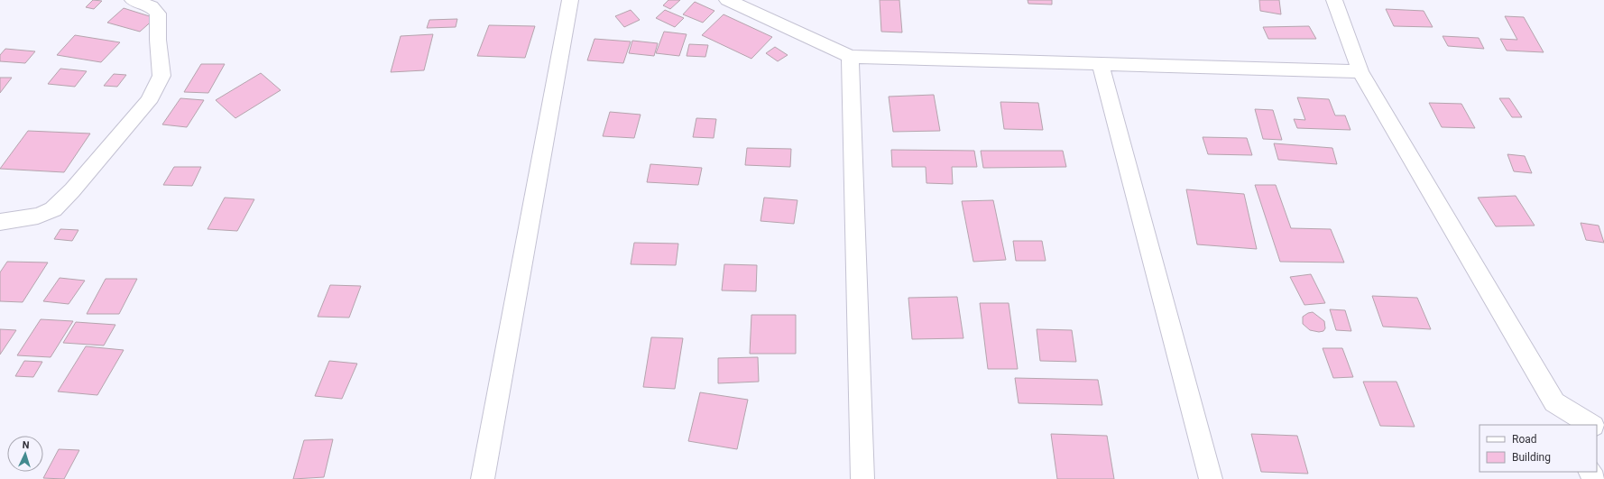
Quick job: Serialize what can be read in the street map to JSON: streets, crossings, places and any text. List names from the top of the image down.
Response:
{
  "legend": ["Road", "Building"],
  "north": "top"
}
